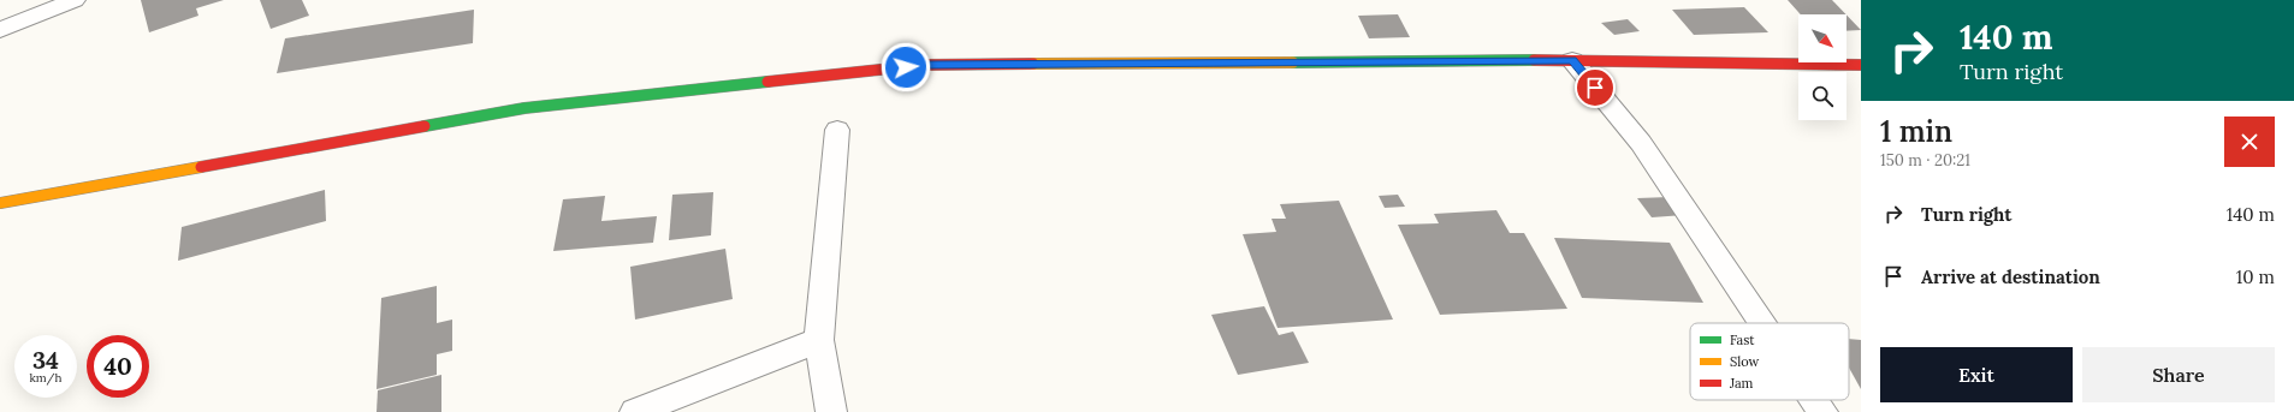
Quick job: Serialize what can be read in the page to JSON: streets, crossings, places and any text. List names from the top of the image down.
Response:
{
  "legend": ["Fast", "Slow", "Jam"],
  "north": "bottom right",
  "page": {
    "turn": ["140 m", "Turn right"],
    "heading": ["1 min", "150 m · 20:21"],
    "list": [
      {
        "name": "Turn right",
        "value": "140 m"
      },
      {
        "name": "Arrive at destination",
        "value": "10 m"
      }
    ],
    "speed": "34 km/h",
    "limit": "40",
    "buttons": ["Exit", "Share"]
  }
}
